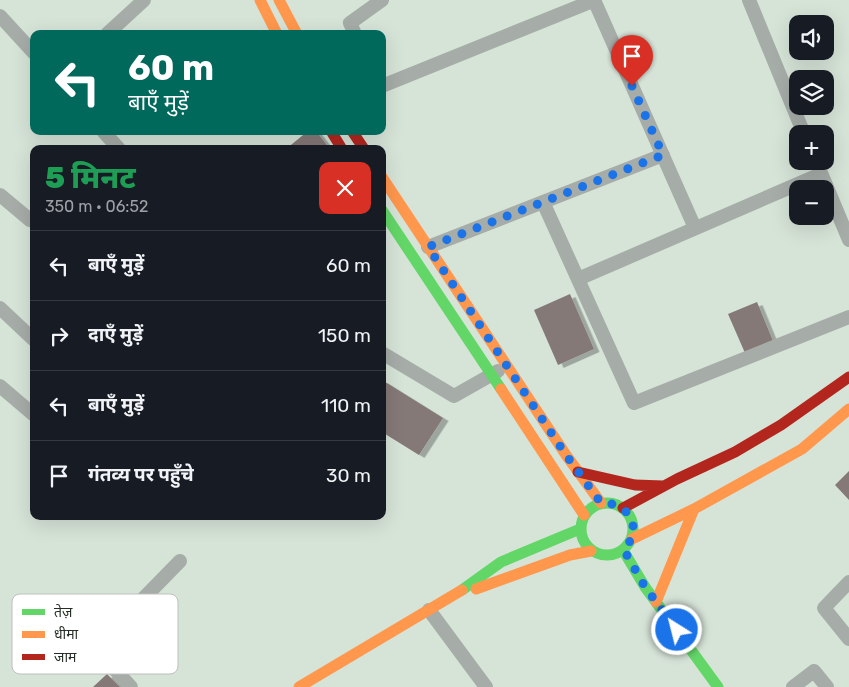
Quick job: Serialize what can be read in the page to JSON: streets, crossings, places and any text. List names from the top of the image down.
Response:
{
  "legend": ["तेज़", "धीमा", "जाम"],
  "page": {
    "map_buttons": ["+", "−"],
    "turn": ["60 m", "बाएँ मुड़ें"],
    "heading": ["5 मिनट", "350 m · 06:52"],
    "list": [
      {
        "name": "बाएँ मुड़ें",
        "value": "60 m"
      },
      {
        "name": "दाएँ मुड़ें",
        "value": "150 m"
      },
      {
        "name": "बाएँ मुड़ें",
        "value": "110 m"
      },
      {
        "name": "गंतव्य पर पहुँचे",
        "value": "30 m"
      }
    ]
  }
}
